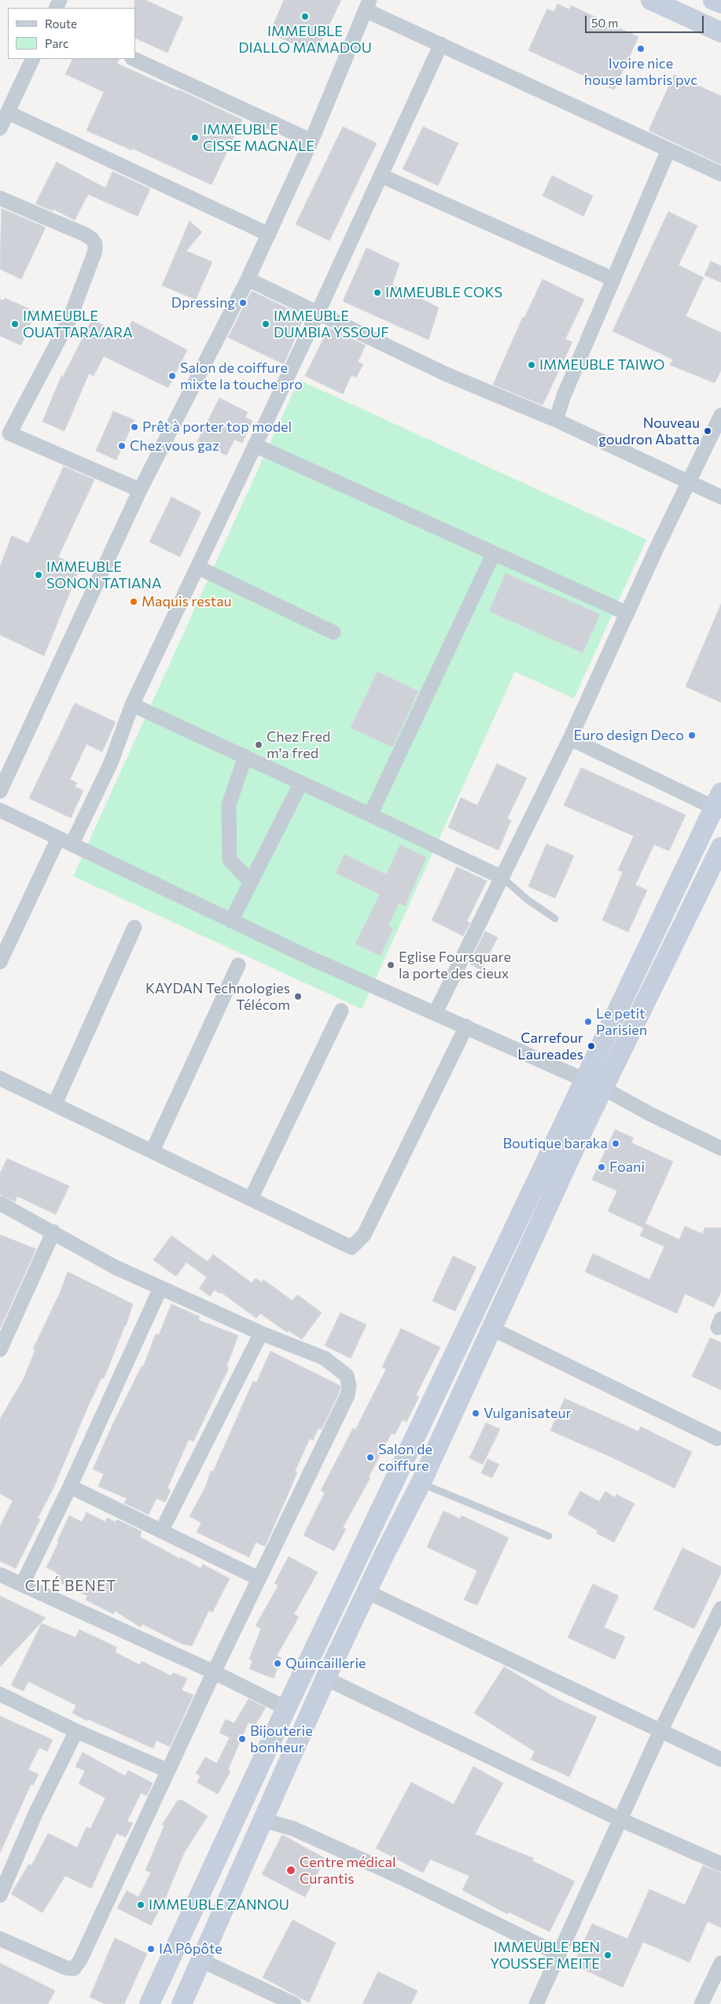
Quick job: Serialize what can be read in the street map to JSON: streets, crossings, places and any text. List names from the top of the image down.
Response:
{
  "districts": ["CITÉ BENET"],
  "places": [
    "IMMEUBLE DIALLO MAMADOU",
    "Ivoire nice house lambris pvc",
    "IMMEUBLE CISSE MAGNALE",
    "IMMEUBLE COKS",
    "Dpressing",
    "IMMEUBLE OUATTARA/ARA",
    "IMMEUBLE DUMBIA YSSOUF",
    "IMMEUBLE TAIWO",
    "Salon de coiffure mixte la touche pro",
    "Prêt à porter top model",
    "Nouveau goudron Abatta",
    "Chez vous gaz",
    "IMMEUBLE SONON TATIANA",
    "Maquis restau",
    "Euro design Deco",
    "Chez Fred m'a fred",
    "Eglise Foursquare la porte des cieux",
    "KAYDAN Technologies Télécom",
    "Le petit Parisien",
    "Carrefour Laureades",
    "Boutique baraka",
    "Foani",
    "Vulganisateur",
    "Salon de coiffure",
    "Quincaillerie",
    "Bijouterie bonheur",
    "Centre médical Curantis",
    "IMMEUBLE ZANNOU",
    "IA Pôpôte",
    "IMMEUBLE BEN YOUSSEF MEITE"
  ],
  "legend": ["Route", "Parc"],
  "scale_bar": "50 m"
}
